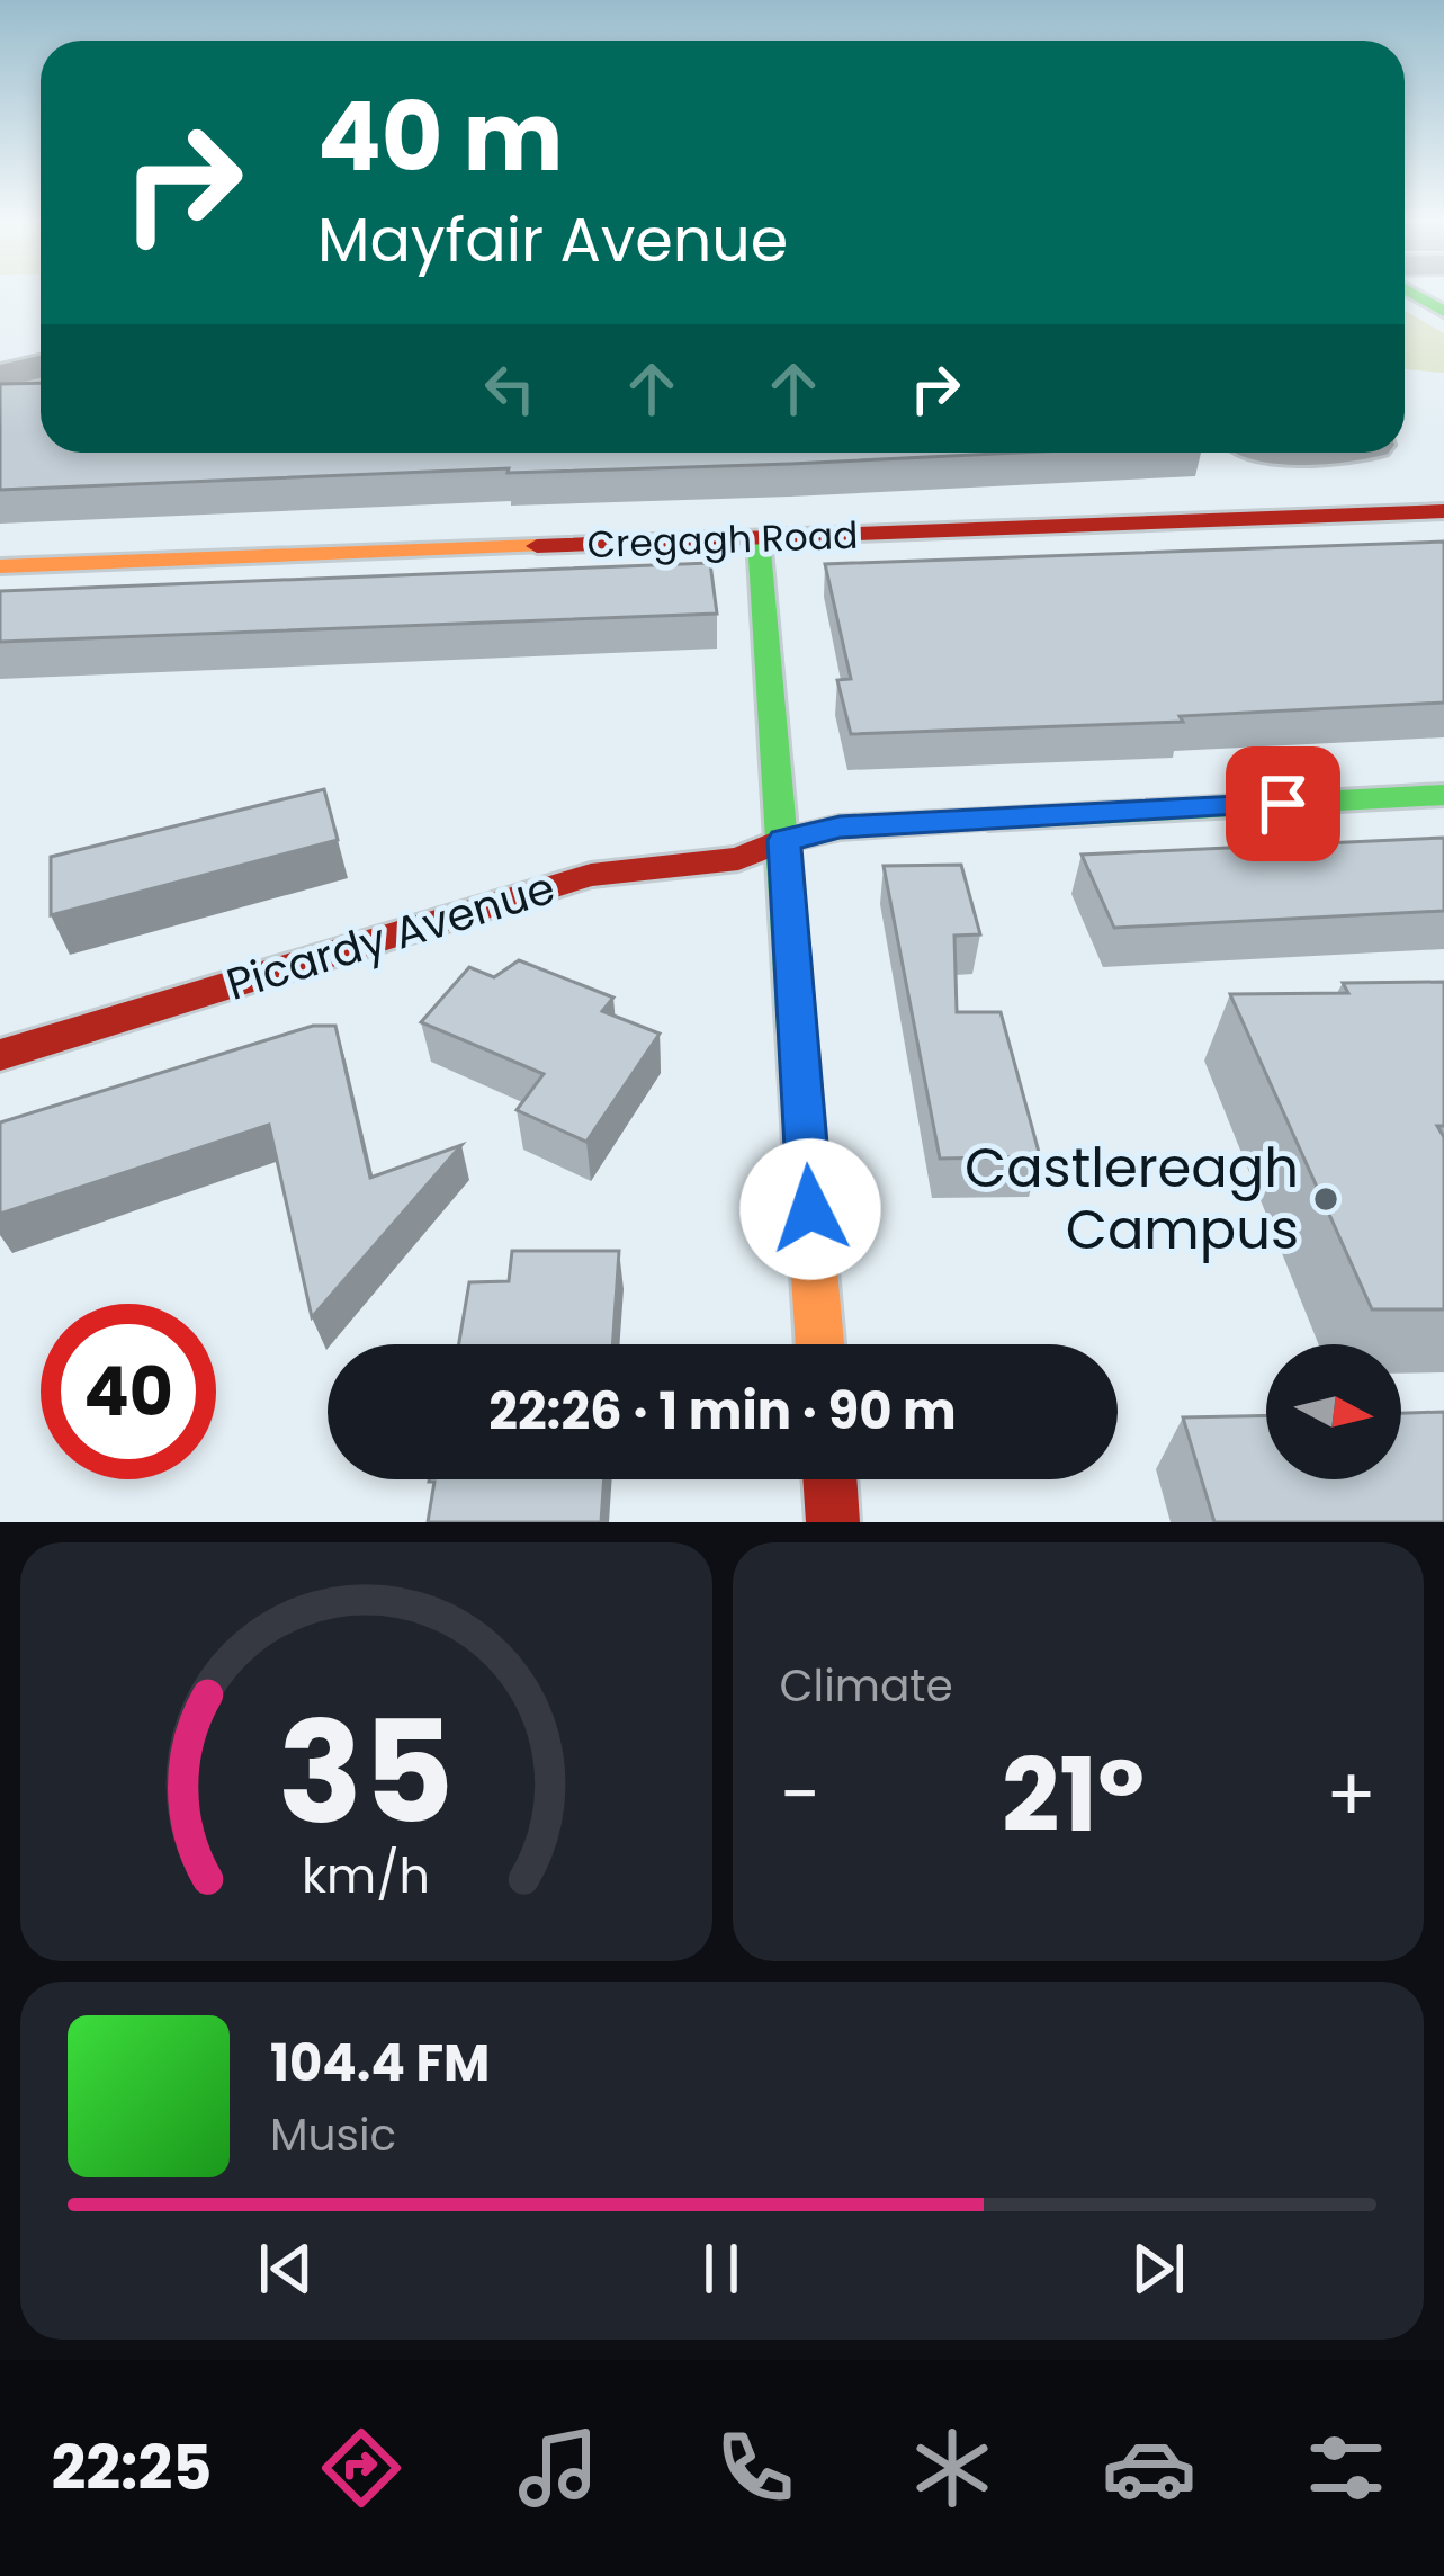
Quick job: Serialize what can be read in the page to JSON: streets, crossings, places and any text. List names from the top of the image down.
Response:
{
  "streets": {
    "street": ["Cregagh Road", "Picardy Avenue"]
  },
  "places": ["Castlereagh Campus"],
  "north": "right",
  "page": {
    "turn": ["40 m", "Mayfair Avenue"],
    "limit": "40",
    "trip": "22:26 · 1 min · 90 m",
    "tile": "Climate",
    "heat": ["−", "21°", "+"],
    "song": ["104.4 FM", "Music"],
    "tabs": "22:25",
    "gauge": ["35", "km/h"]
  }
}
